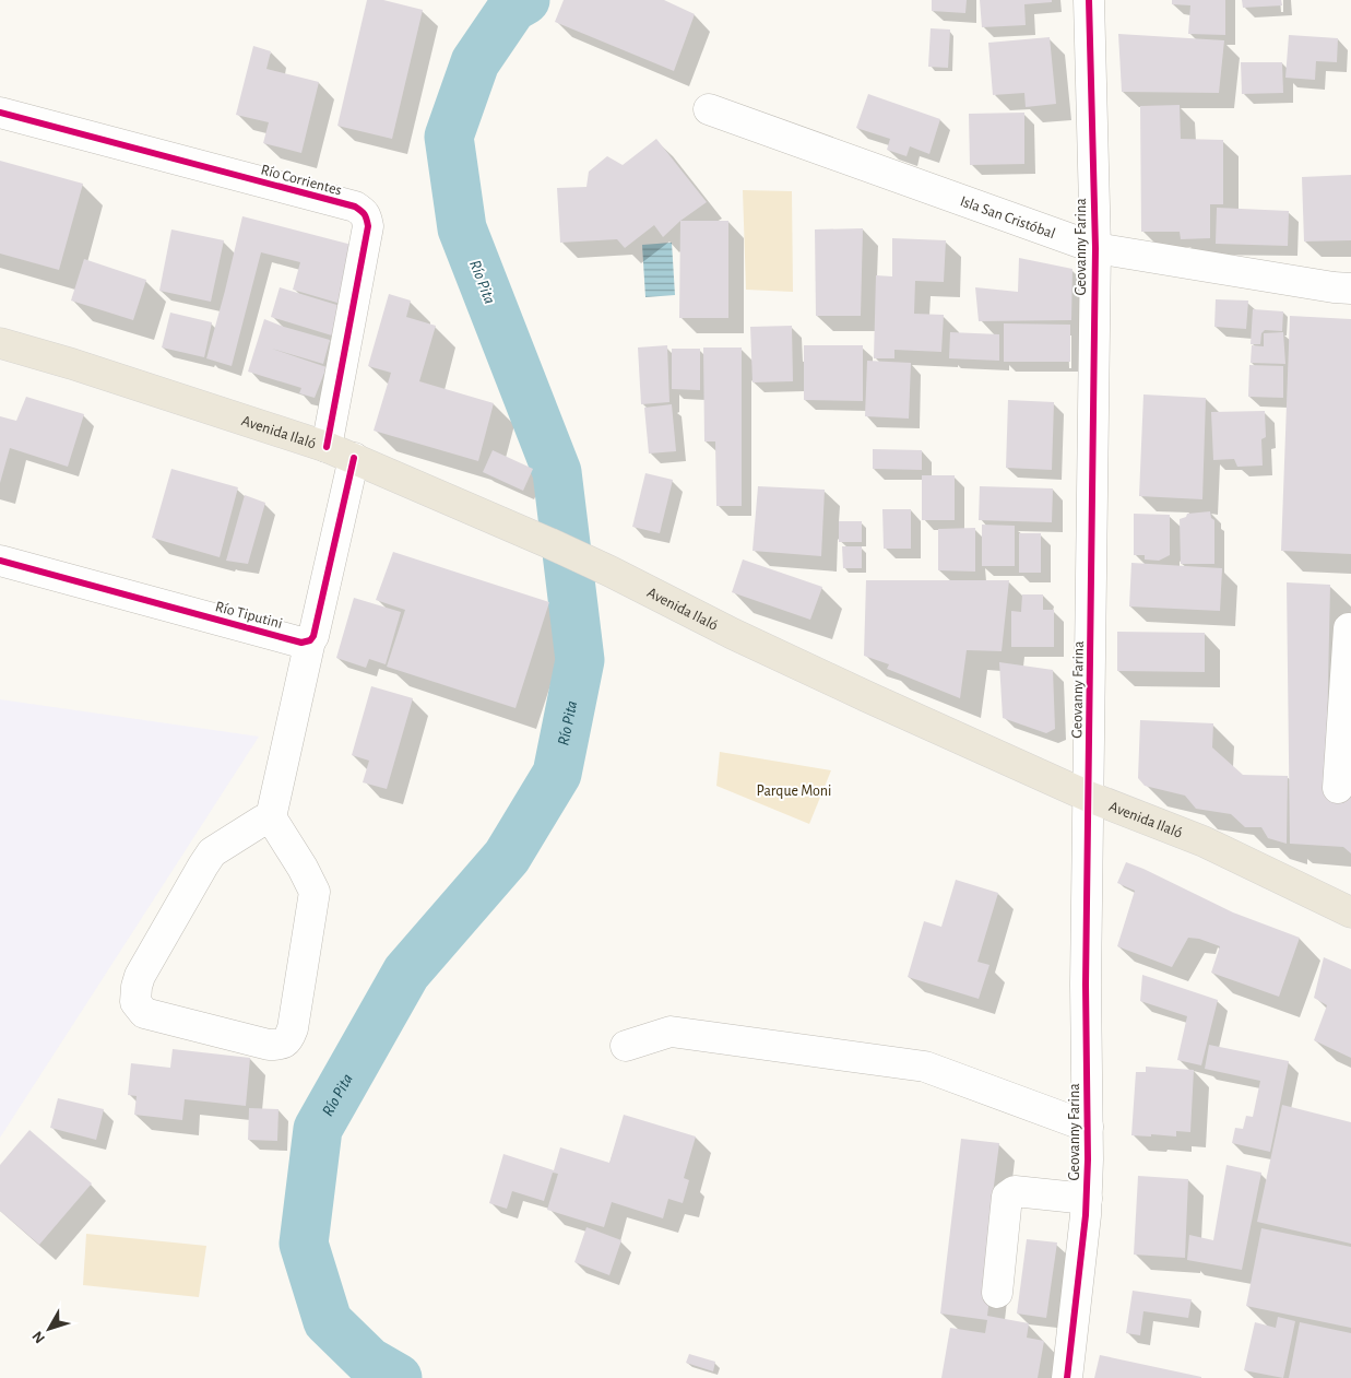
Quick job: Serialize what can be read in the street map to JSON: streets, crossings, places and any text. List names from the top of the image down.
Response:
{
  "streets": {
    "main road": ["Avenida Ilaló"],
    "street": [
      "Río Corrientes",
      "Isla San Cristóbal",
      "Geovanny Farina",
      "Río Tiputini"
    ]
  },
  "crossings": [
    ["Río Corrientes", "Avenida Ilaló"],
    ["Isla San Cristóbal", "Geovanny Farina"],
    ["Geovanny Farina", "Avenida Ilaló"]
  ],
  "water": ["Río Pita"],
  "parks": ["Parque Moni"],
  "north": "bottom left"
}
